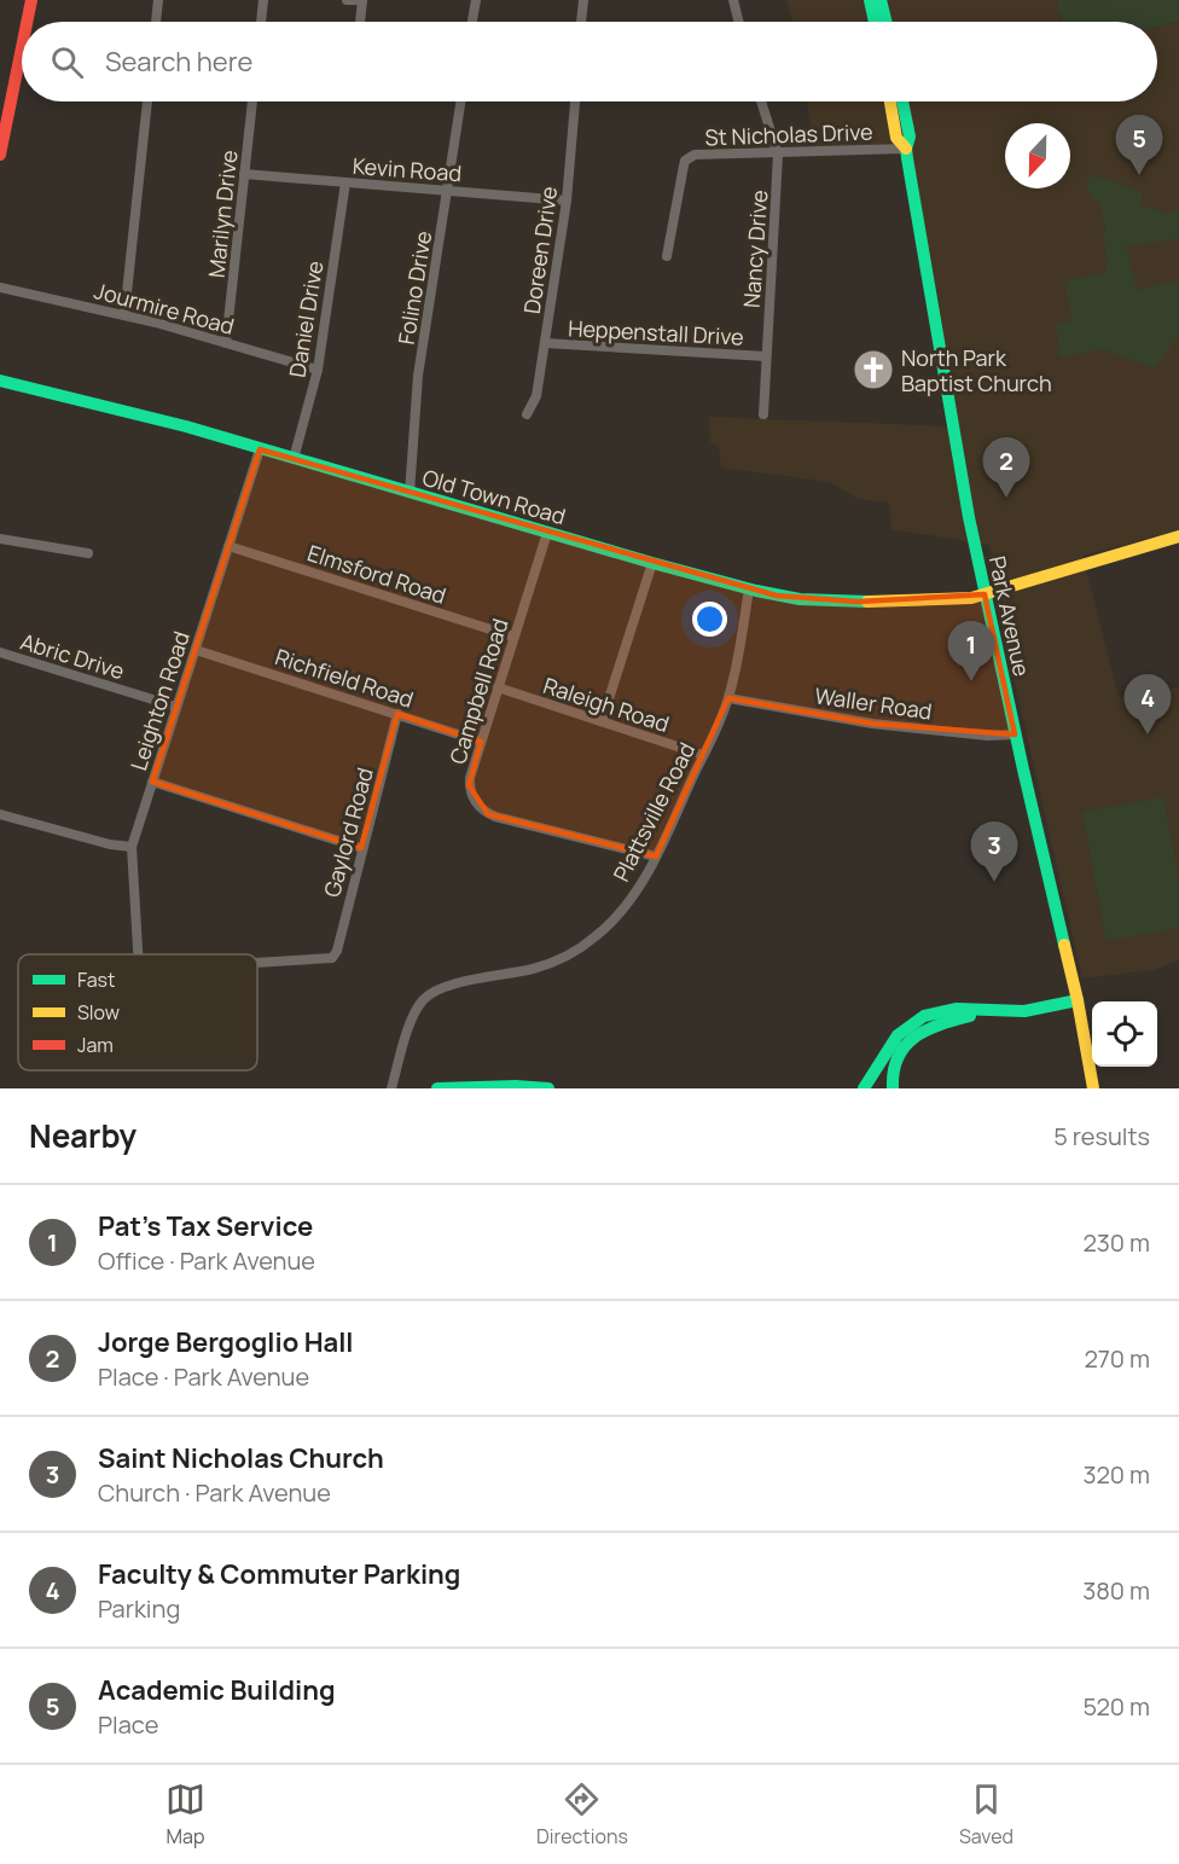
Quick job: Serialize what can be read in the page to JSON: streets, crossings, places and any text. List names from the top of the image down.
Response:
{
  "streets": {
    "main road": ["Old Town Road", "Park Avenue"],
    "street": [
      "St Nicholas Drive",
      "Kevin Road",
      "Marilyn Drive",
      "Nancy Drive",
      "Doreen Drive",
      "Folino Drive",
      "Jourmire Road",
      "Daniel Drive",
      "Heppenstall Drive",
      "Elmsford Road",
      "Abric Drive",
      "Richfield Road",
      "Campbell Road",
      "Leighton Road",
      "Waller Road",
      "Raleigh Road",
      "Plattsville Road",
      "Gaylord Road"
    ]
  },
  "crossings": [
    ["St Nicholas Drive", "Nancy Drive"],
    ["St Nicholas Drive", "Park Avenue"],
    ["Kevin Road", "Marilyn Drive"],
    ["Kevin Road", "Doreen Drive"],
    ["Kevin Road", "Folino Drive"],
    ["Kevin Road", "Daniel Drive"],
    ["Marilyn Drive", "Jourmire Road"],
    ["Nancy Drive", "Heppenstall Drive"],
    ["Doreen Drive", "Heppenstall Drive"],
    ["Folino Drive", "Old Town Road"],
    ["Jourmire Road", "Daniel Drive"],
    ["Daniel Drive", "Old Town Road"],
    ["Old Town Road", "Park Avenue"],
    ["Old Town Road", "Campbell Road"],
    ["Old Town Road", "Leighton Road"],
    ["Old Town Road", "Plattsville Road"],
    ["Elmsford Road", "Campbell Road"],
    ["Elmsford Road", "Leighton Road"],
    ["Park Avenue", "Waller Road"],
    ["Abric Drive", "Leighton Road"],
    ["Richfield Road", "Campbell Road"],
    ["Richfield Road", "Leighton Road"],
    ["Richfield Road", "Gaylord Road"],
    ["Campbell Road", "Raleigh Road"],
    ["Campbell Road", "Plattsville Road"],
    ["Waller Road", "Plattsville Road"],
    ["Raleigh Road", "Plattsville Road"]
  ],
  "places": {
    "church": ["North Park Baptist Church"]
  },
  "legend": ["Fast", "Slow", "Jam"],
  "north": "bottom",
  "page": {
    "search": "Search here",
    "pins": [
      "5",
      "2",
      "1",
      "4",
      "3"
    ],
    "heading": ["Nearby", "5 results"],
    "list": [
      {
        "mark": "1",
        "name": "Pat's Tax Service",
        "note": "Office · Park Avenue",
        "value": "230 m"
      },
      {
        "mark": "2",
        "name": "Jorge Bergoglio Hall",
        "note": "Place · Park Avenue",
        "value": "270 m"
      },
      {
        "mark": "3",
        "name": "Saint Nicholas Church",
        "note": "Church · Park Avenue",
        "value": "320 m"
      },
      {
        "mark": "4",
        "name": "Faculty & Commuter Parking",
        "note": "Parking",
        "value": "380 m"
      },
      {
        "mark": "5",
        "name": "Academic Building",
        "note": "Place",
        "value": "520 m"
      }
    ],
    "nav": ["Map", "Directions", "Saved"]
  }
}
